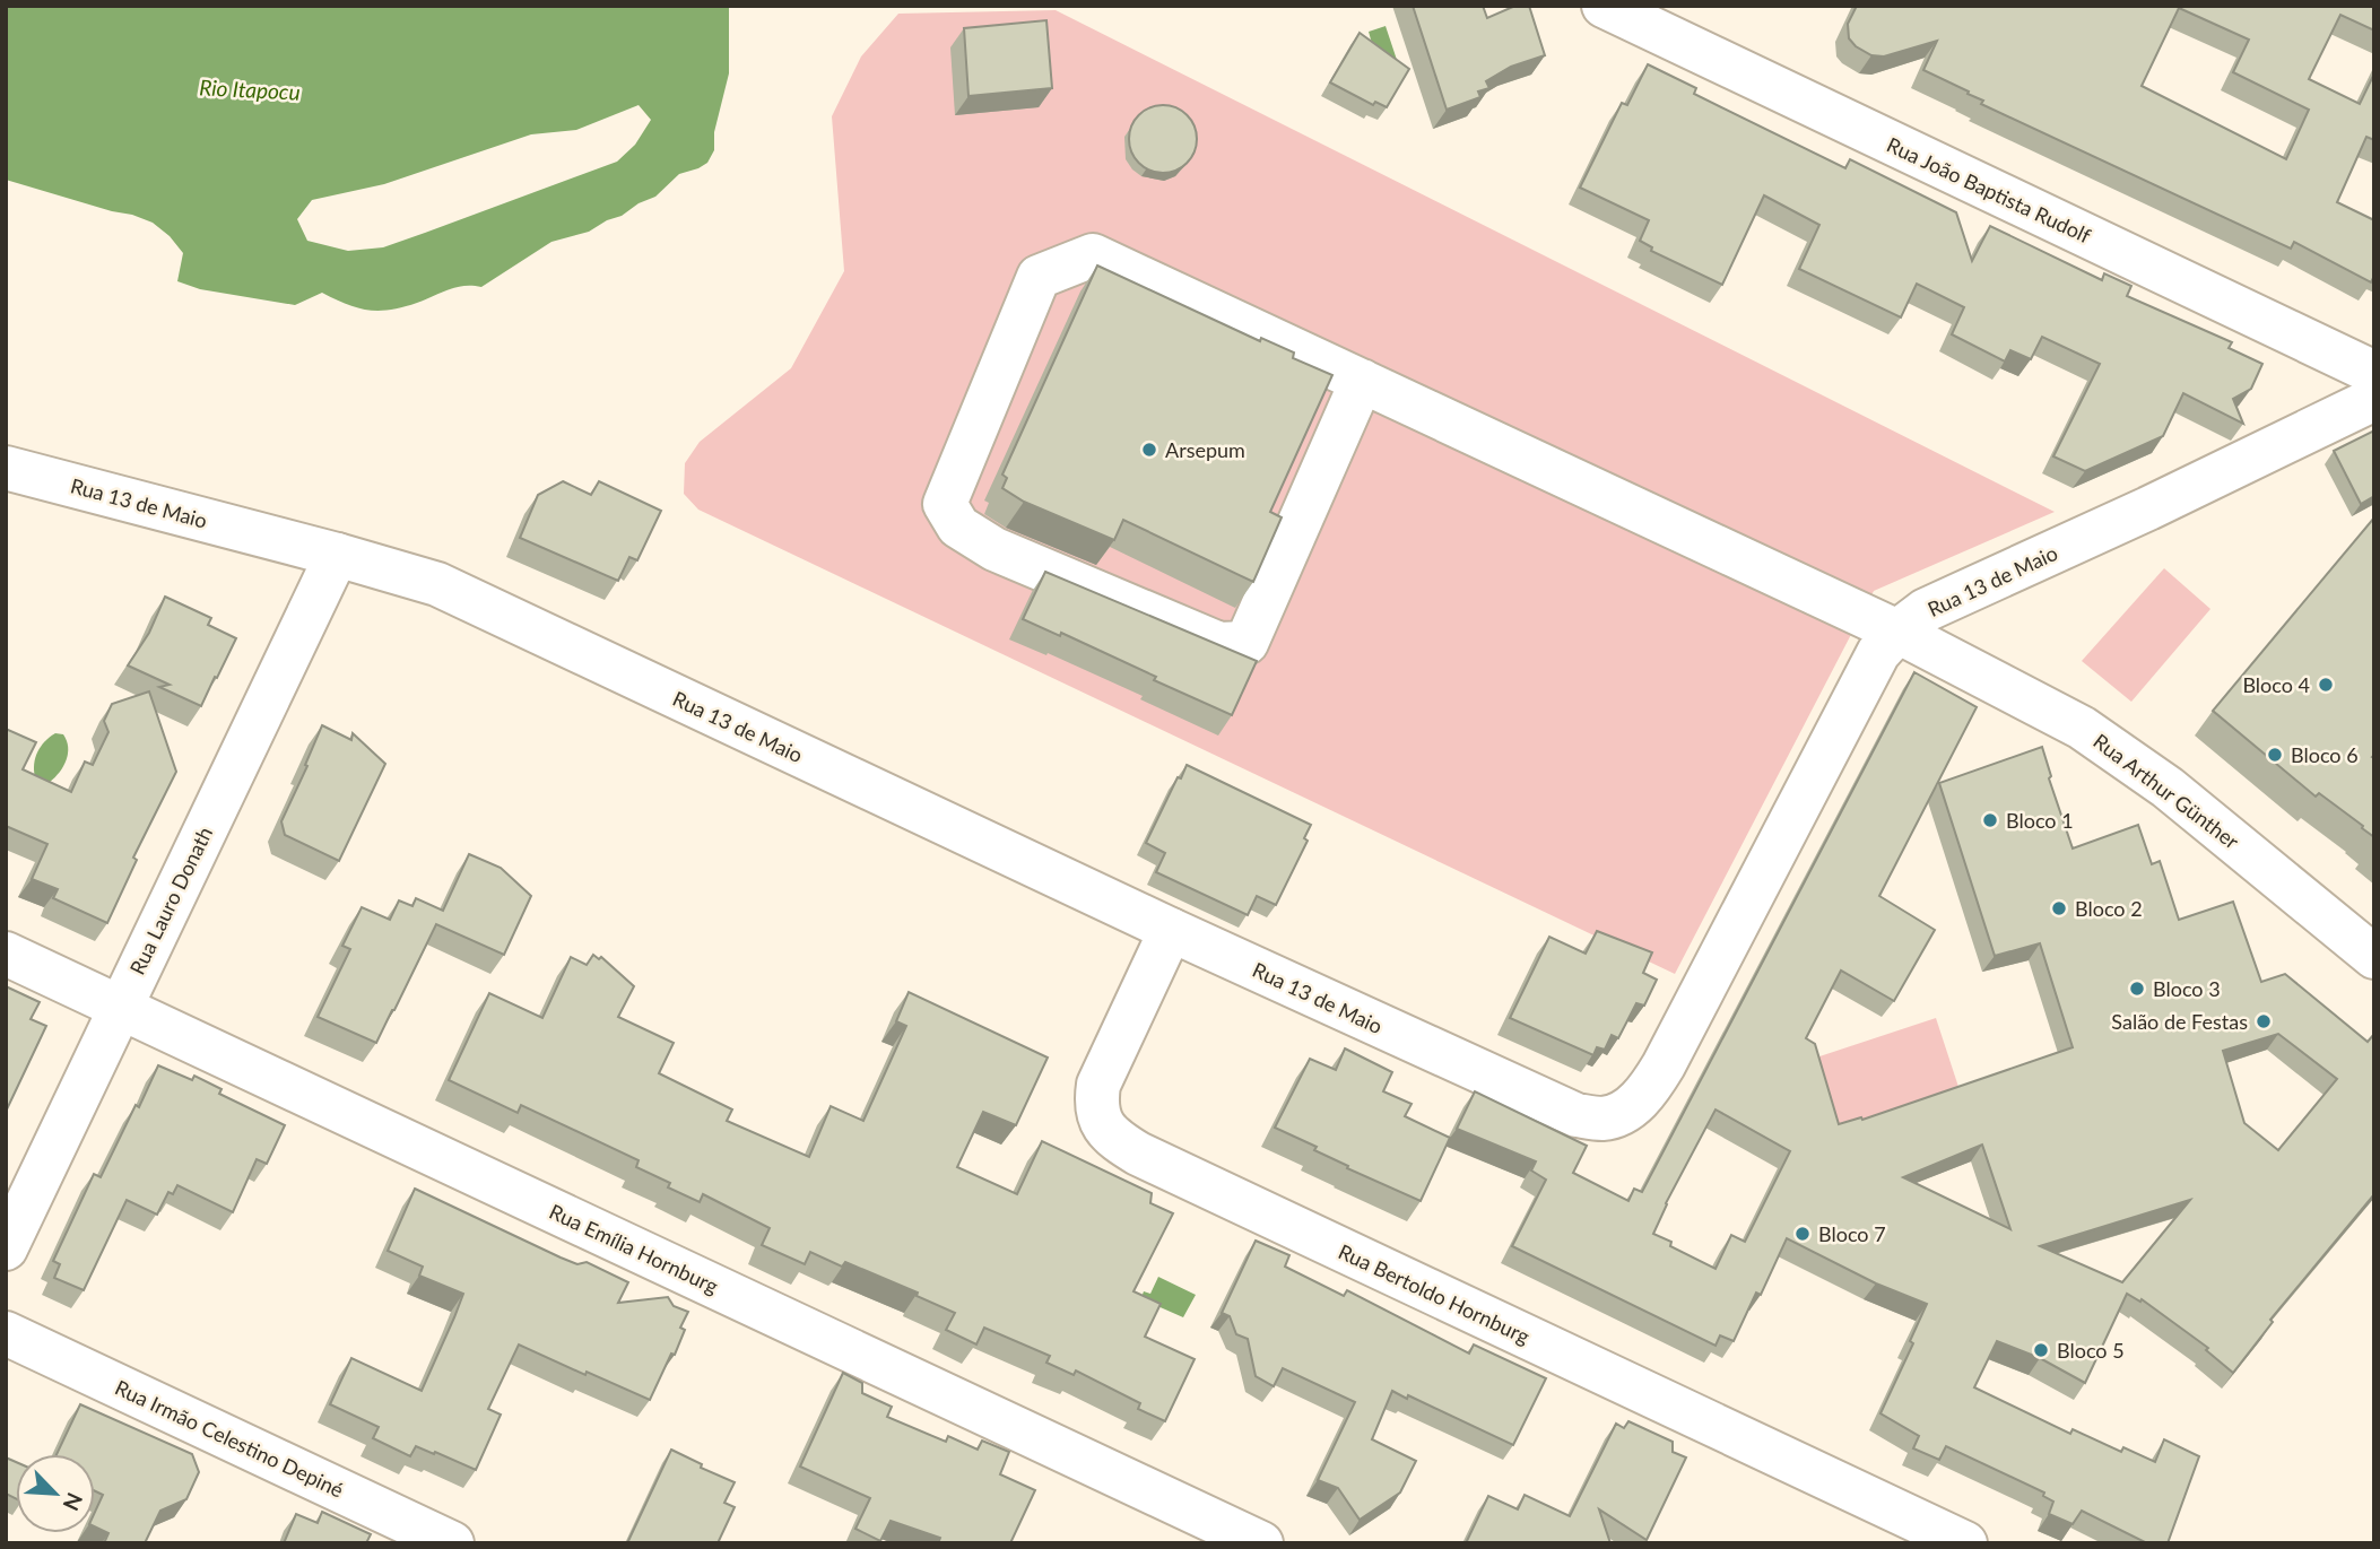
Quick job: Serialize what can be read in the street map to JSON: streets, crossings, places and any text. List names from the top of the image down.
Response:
{
  "streets": {
    "street": [
      "Rua João Baptista Rudolf",
      "Rua 13 de Maio",
      "Rua Arthur Günther",
      "Rua Lauro Donath",
      "Rua Emília Hornburg",
      "Rua Bertoldo Hornburg",
      "Rua Irmão Celestino Depiné"
    ]
  },
  "crossings": [
    ["Rua 13 de Maio", "Rua Arthur Günther"],
    ["Rua 13 de Maio", "Rua Lauro Donath"],
    ["Rua 13 de Maio", "Rua Bertoldo Hornburg"],
    ["Rua Lauro Donath", "Rua Emília Hornburg"]
  ],
  "water": ["Rio Itapocu"],
  "places": [
    "Arsepum",
    "Bloco 4",
    "Bloco 6",
    "Bloco 1",
    "Bloco 2",
    "Bloco 3",
    "Salão de Festas",
    "Bloco 7",
    "Bloco 5"
  ],
  "north": "bottom right"
}
